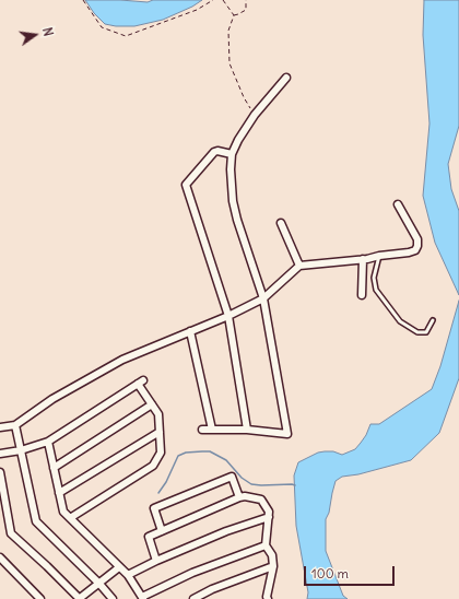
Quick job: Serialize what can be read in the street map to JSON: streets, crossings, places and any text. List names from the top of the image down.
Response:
{
  "scale_bar": "100 m",
  "north": "right"
}
